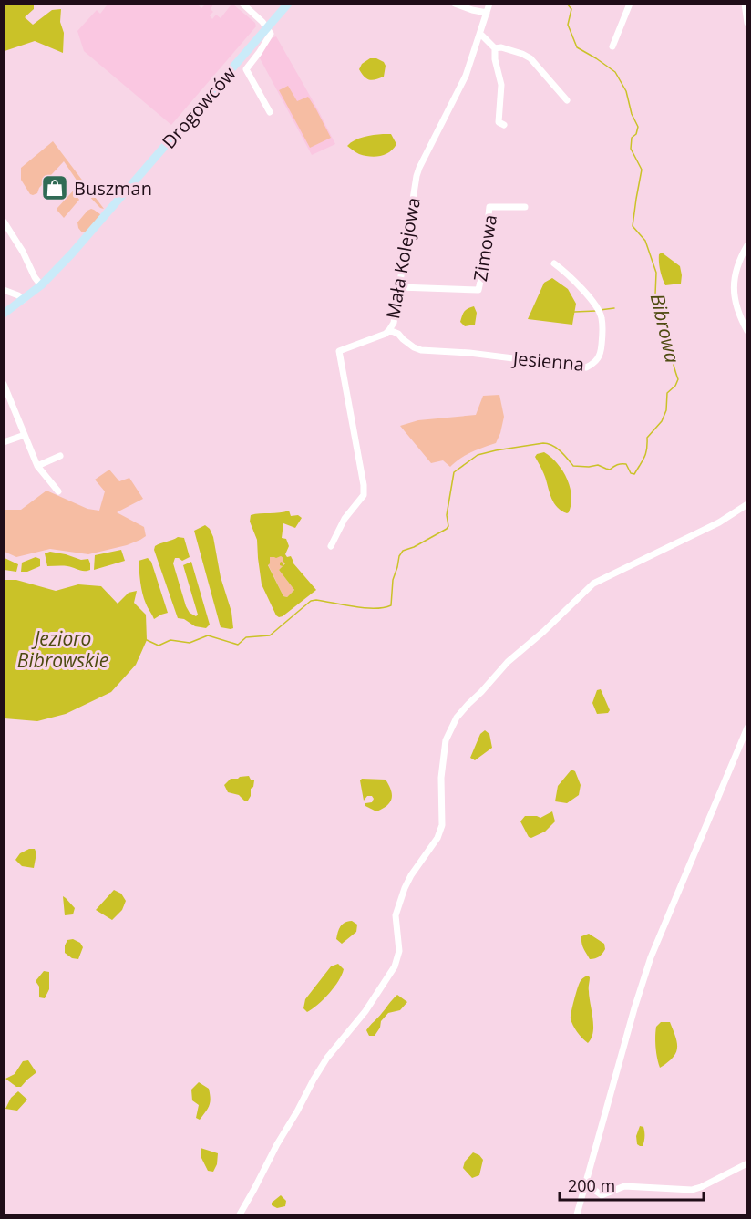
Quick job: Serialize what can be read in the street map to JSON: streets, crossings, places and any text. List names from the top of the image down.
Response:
{
  "streets": {
    "main road": ["Drogowców"],
    "street": ["Zimowa", "Mała Kolejowa", "Jesienna"]
  },
  "crossings": [
    ["Zimowa", "Mała Kolejowa"],
    ["Mała Kolejowa", "Jesienna"]
  ],
  "water": ["Bibrowa", "Jezioro Bibrowskie"],
  "places": {
    "shop": ["Buszman"]
  },
  "scale_bar": "200 m"
}
